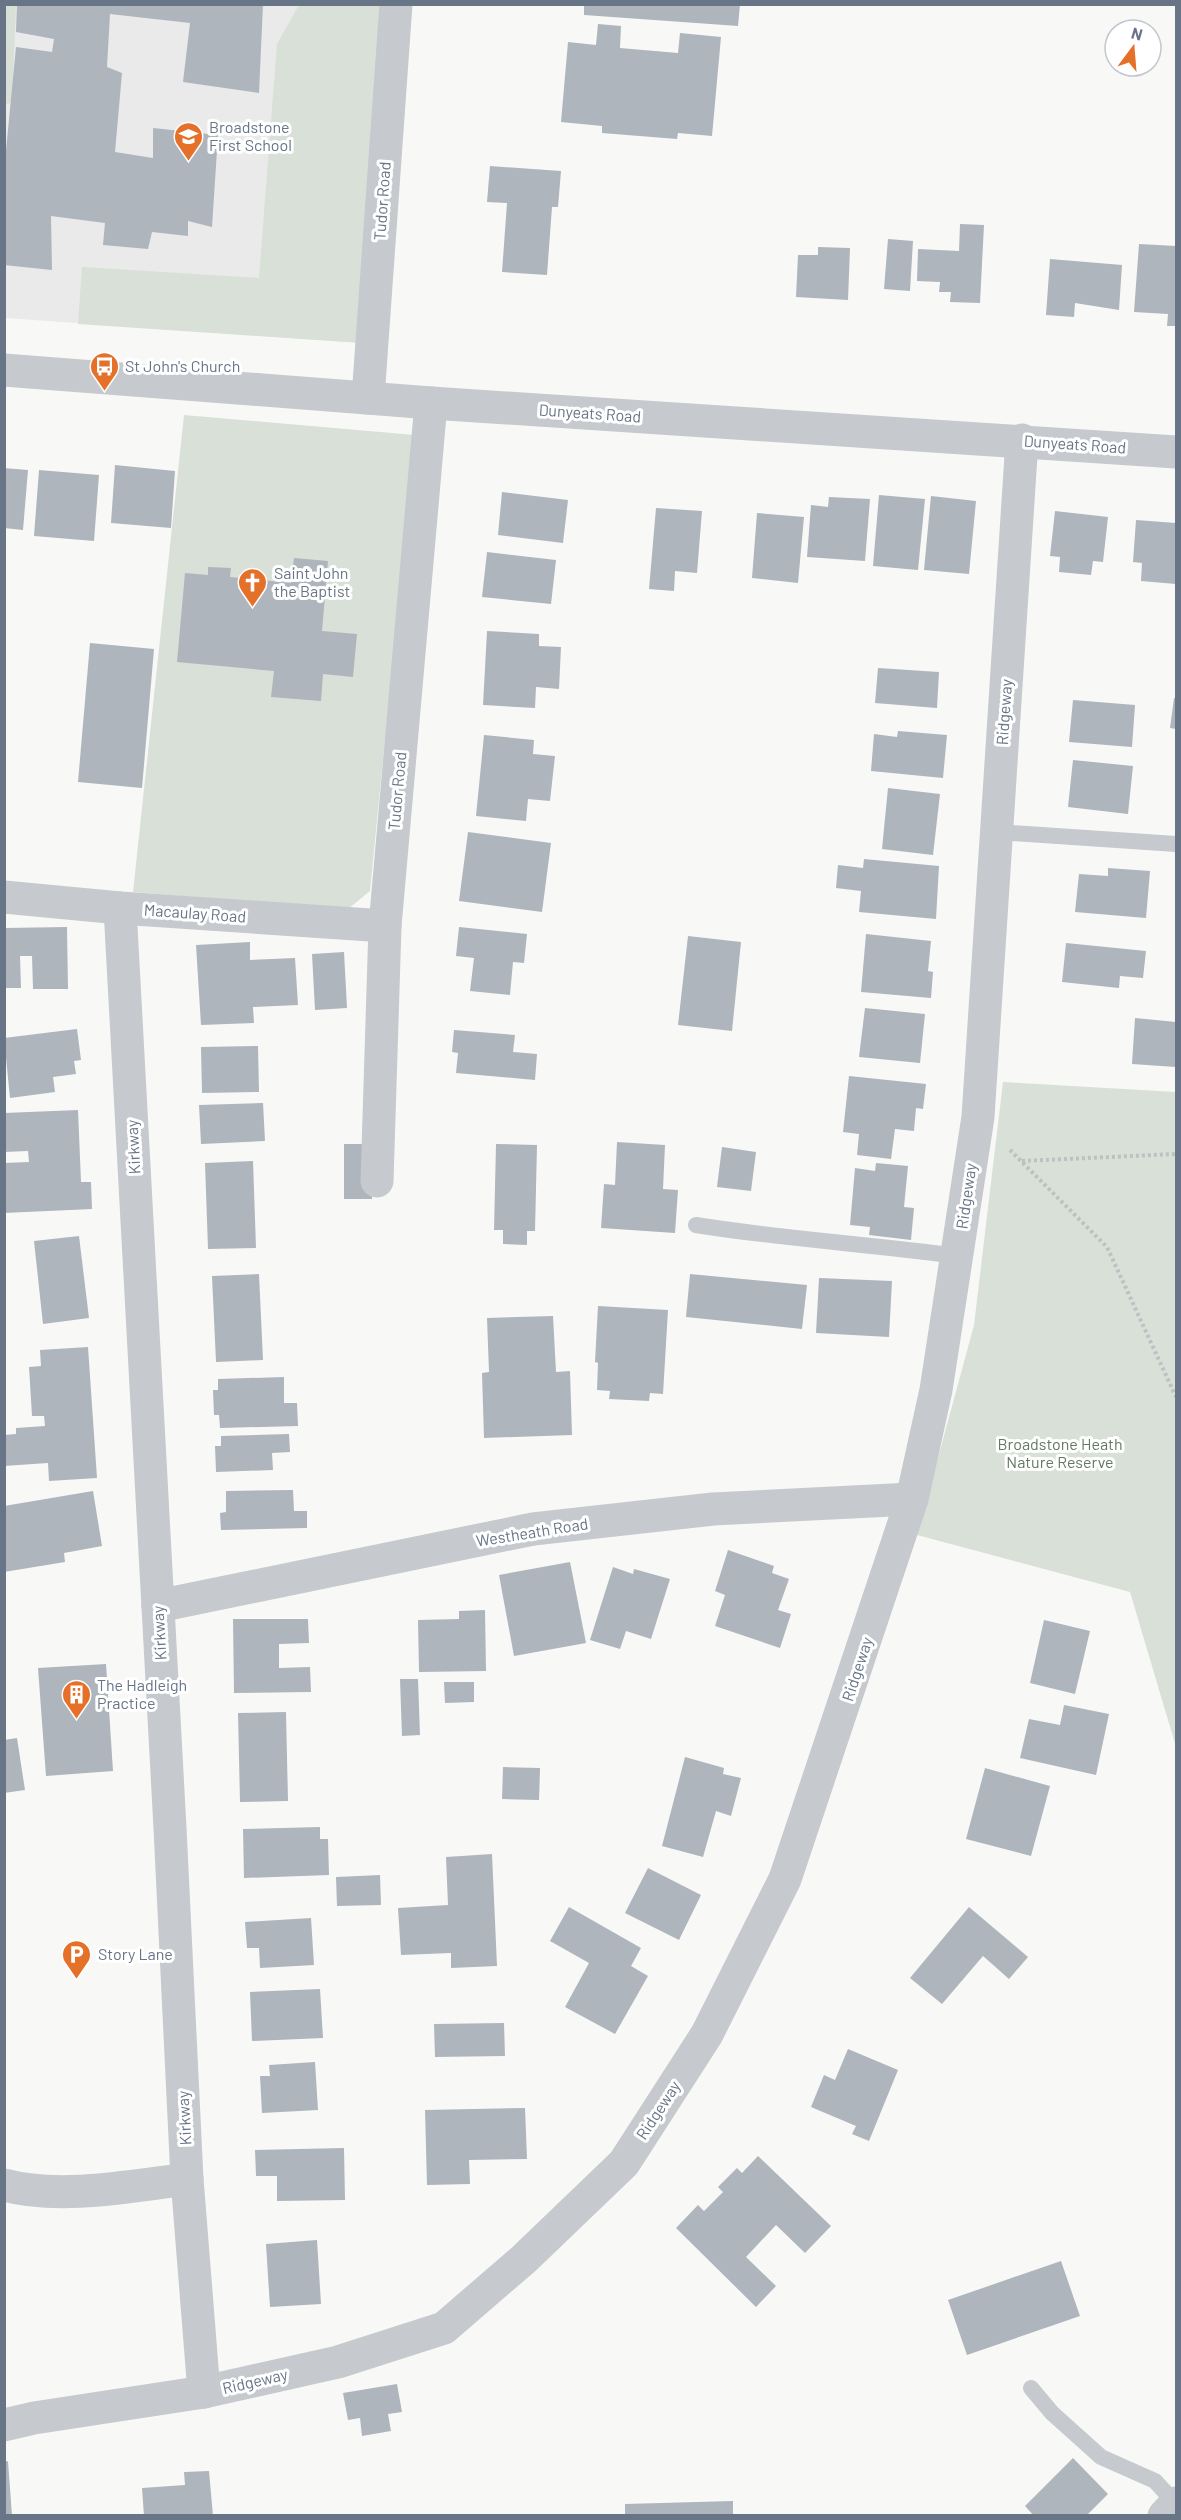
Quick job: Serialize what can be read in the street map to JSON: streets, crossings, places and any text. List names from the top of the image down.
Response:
{
  "streets": {
    "street": [
      "Tudor Road",
      "Dunyeats Road",
      "Ridgeway",
      "Macaulay Road",
      "Kirkway",
      "Westheath Road"
    ]
  },
  "crossings": [
    ["Tudor Road", "Dunyeats Road"],
    ["Tudor Road", "Macaulay Road"],
    ["Dunyeats Road", "Ridgeway"],
    ["Ridgeway", "Kirkway"],
    ["Ridgeway", "Westheath Road"],
    ["Macaulay Road", "Kirkway"],
    ["Kirkway", "Westheath Road"]
  ],
  "parks": ["Broadstone Heath Nature Reserve"],
  "places": {
    "school or university": ["Broadstone First School"],
    "bus stop": ["St John's Church"],
    "church": ["Saint John the Baptist"],
    "building": ["The Hadleigh Practice"],
    "parking": ["Story Lane"]
  },
  "north": "top"
}
